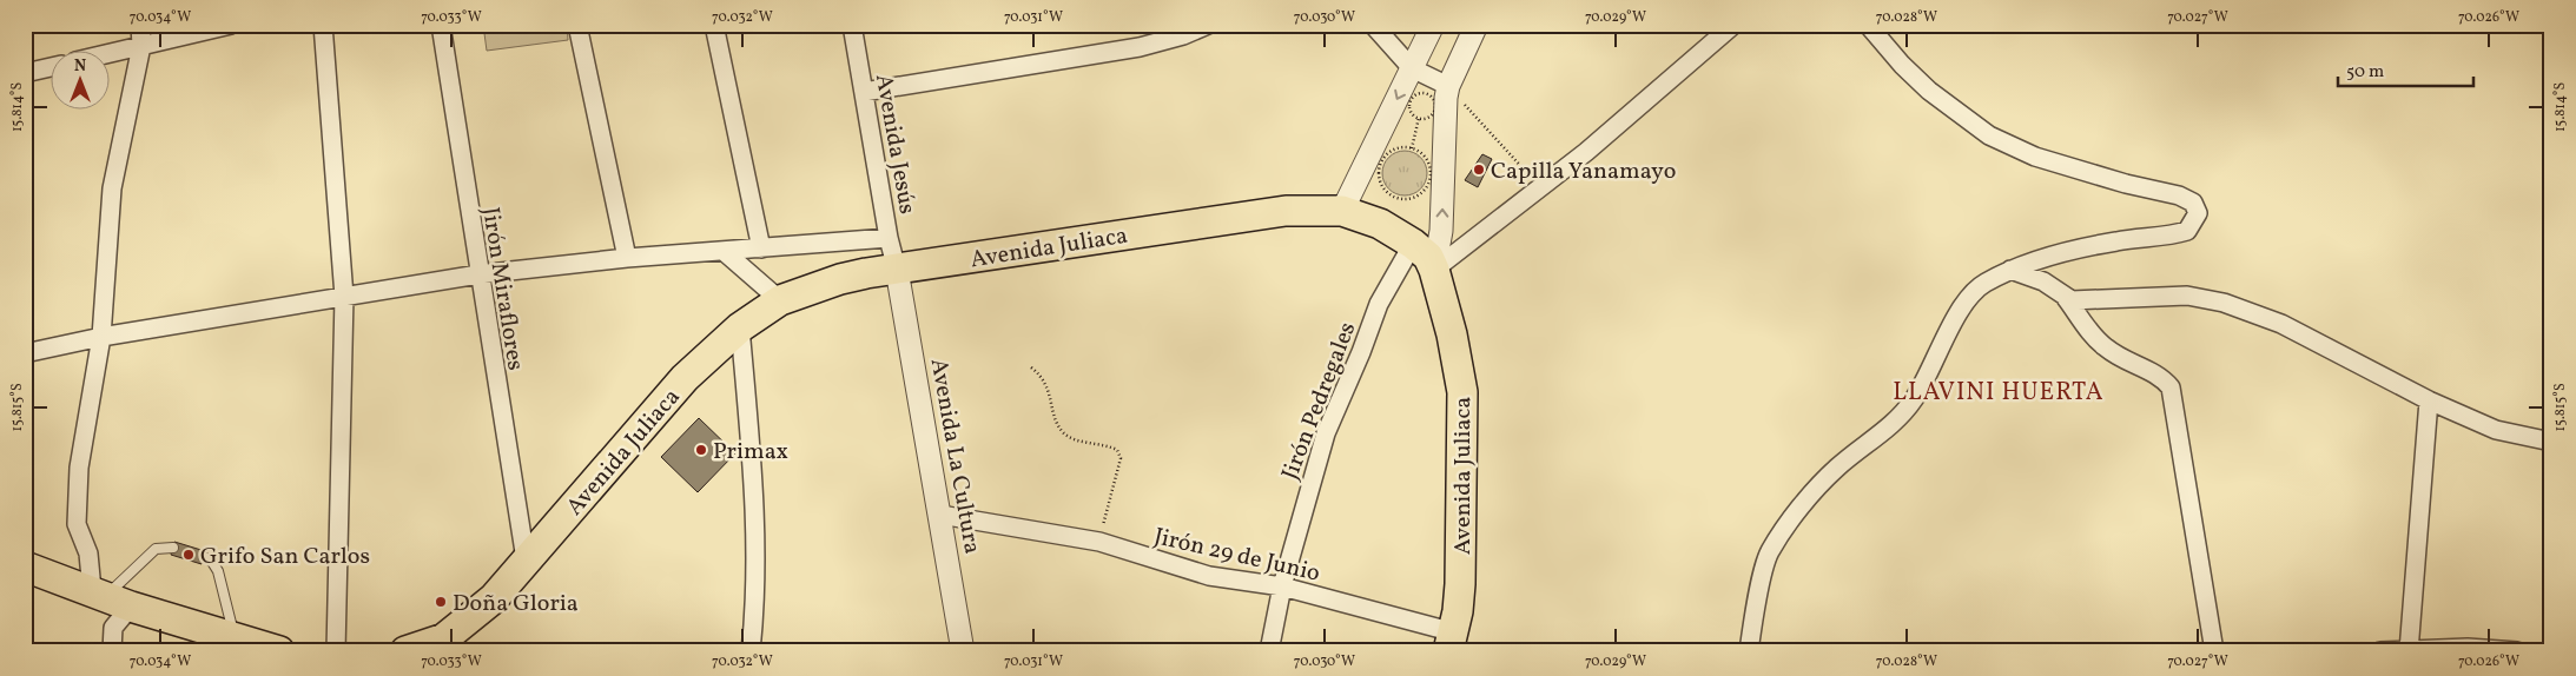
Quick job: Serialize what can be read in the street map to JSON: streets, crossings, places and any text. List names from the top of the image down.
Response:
{
  "streets": {
    "highway": ["Avenida Juliaca"],
    "street": [
      "Avenida Jesús",
      "Jirón Miraflores",
      "Jirón Pedregales",
      "Avenida La Cultura",
      "Jirón 29 de Junio"
    ]
  },
  "crossings": [
    ["Avenida Jesús", "Avenida Juliaca"],
    ["Avenida Jesús", "Avenida La Cultura"],
    ["Avenida Juliaca", "Jirón Miraflores"],
    ["Avenida Juliaca", "Jirón Pedregales"],
    ["Avenida Juliaca", "Avenida La Cultura"],
    ["Avenida Juliaca", "Jirón 29 de Junio"],
    ["Jirón Pedregales", "Jirón 29 de Junio"],
    ["Avenida La Cultura", "Jirón 29 de Junio"]
  ],
  "districts": ["LLAVINI HUERTA"],
  "places": [
    "Capilla Yanamayo",
    "Primax",
    "Grifo San Carlos",
    "Doña Gloria"
  ],
  "scale_bar": "50 m",
  "north": "top",
  "coordinates": [
    "70.034°W",
    "70.033°W",
    "70.032°W",
    "70.031°W",
    "70.030°W",
    "70.029°W",
    "70.028°W",
    "70.027°W",
    "70.026°W",
    "15.814°S",
    "15.815°S"
  ]
}
